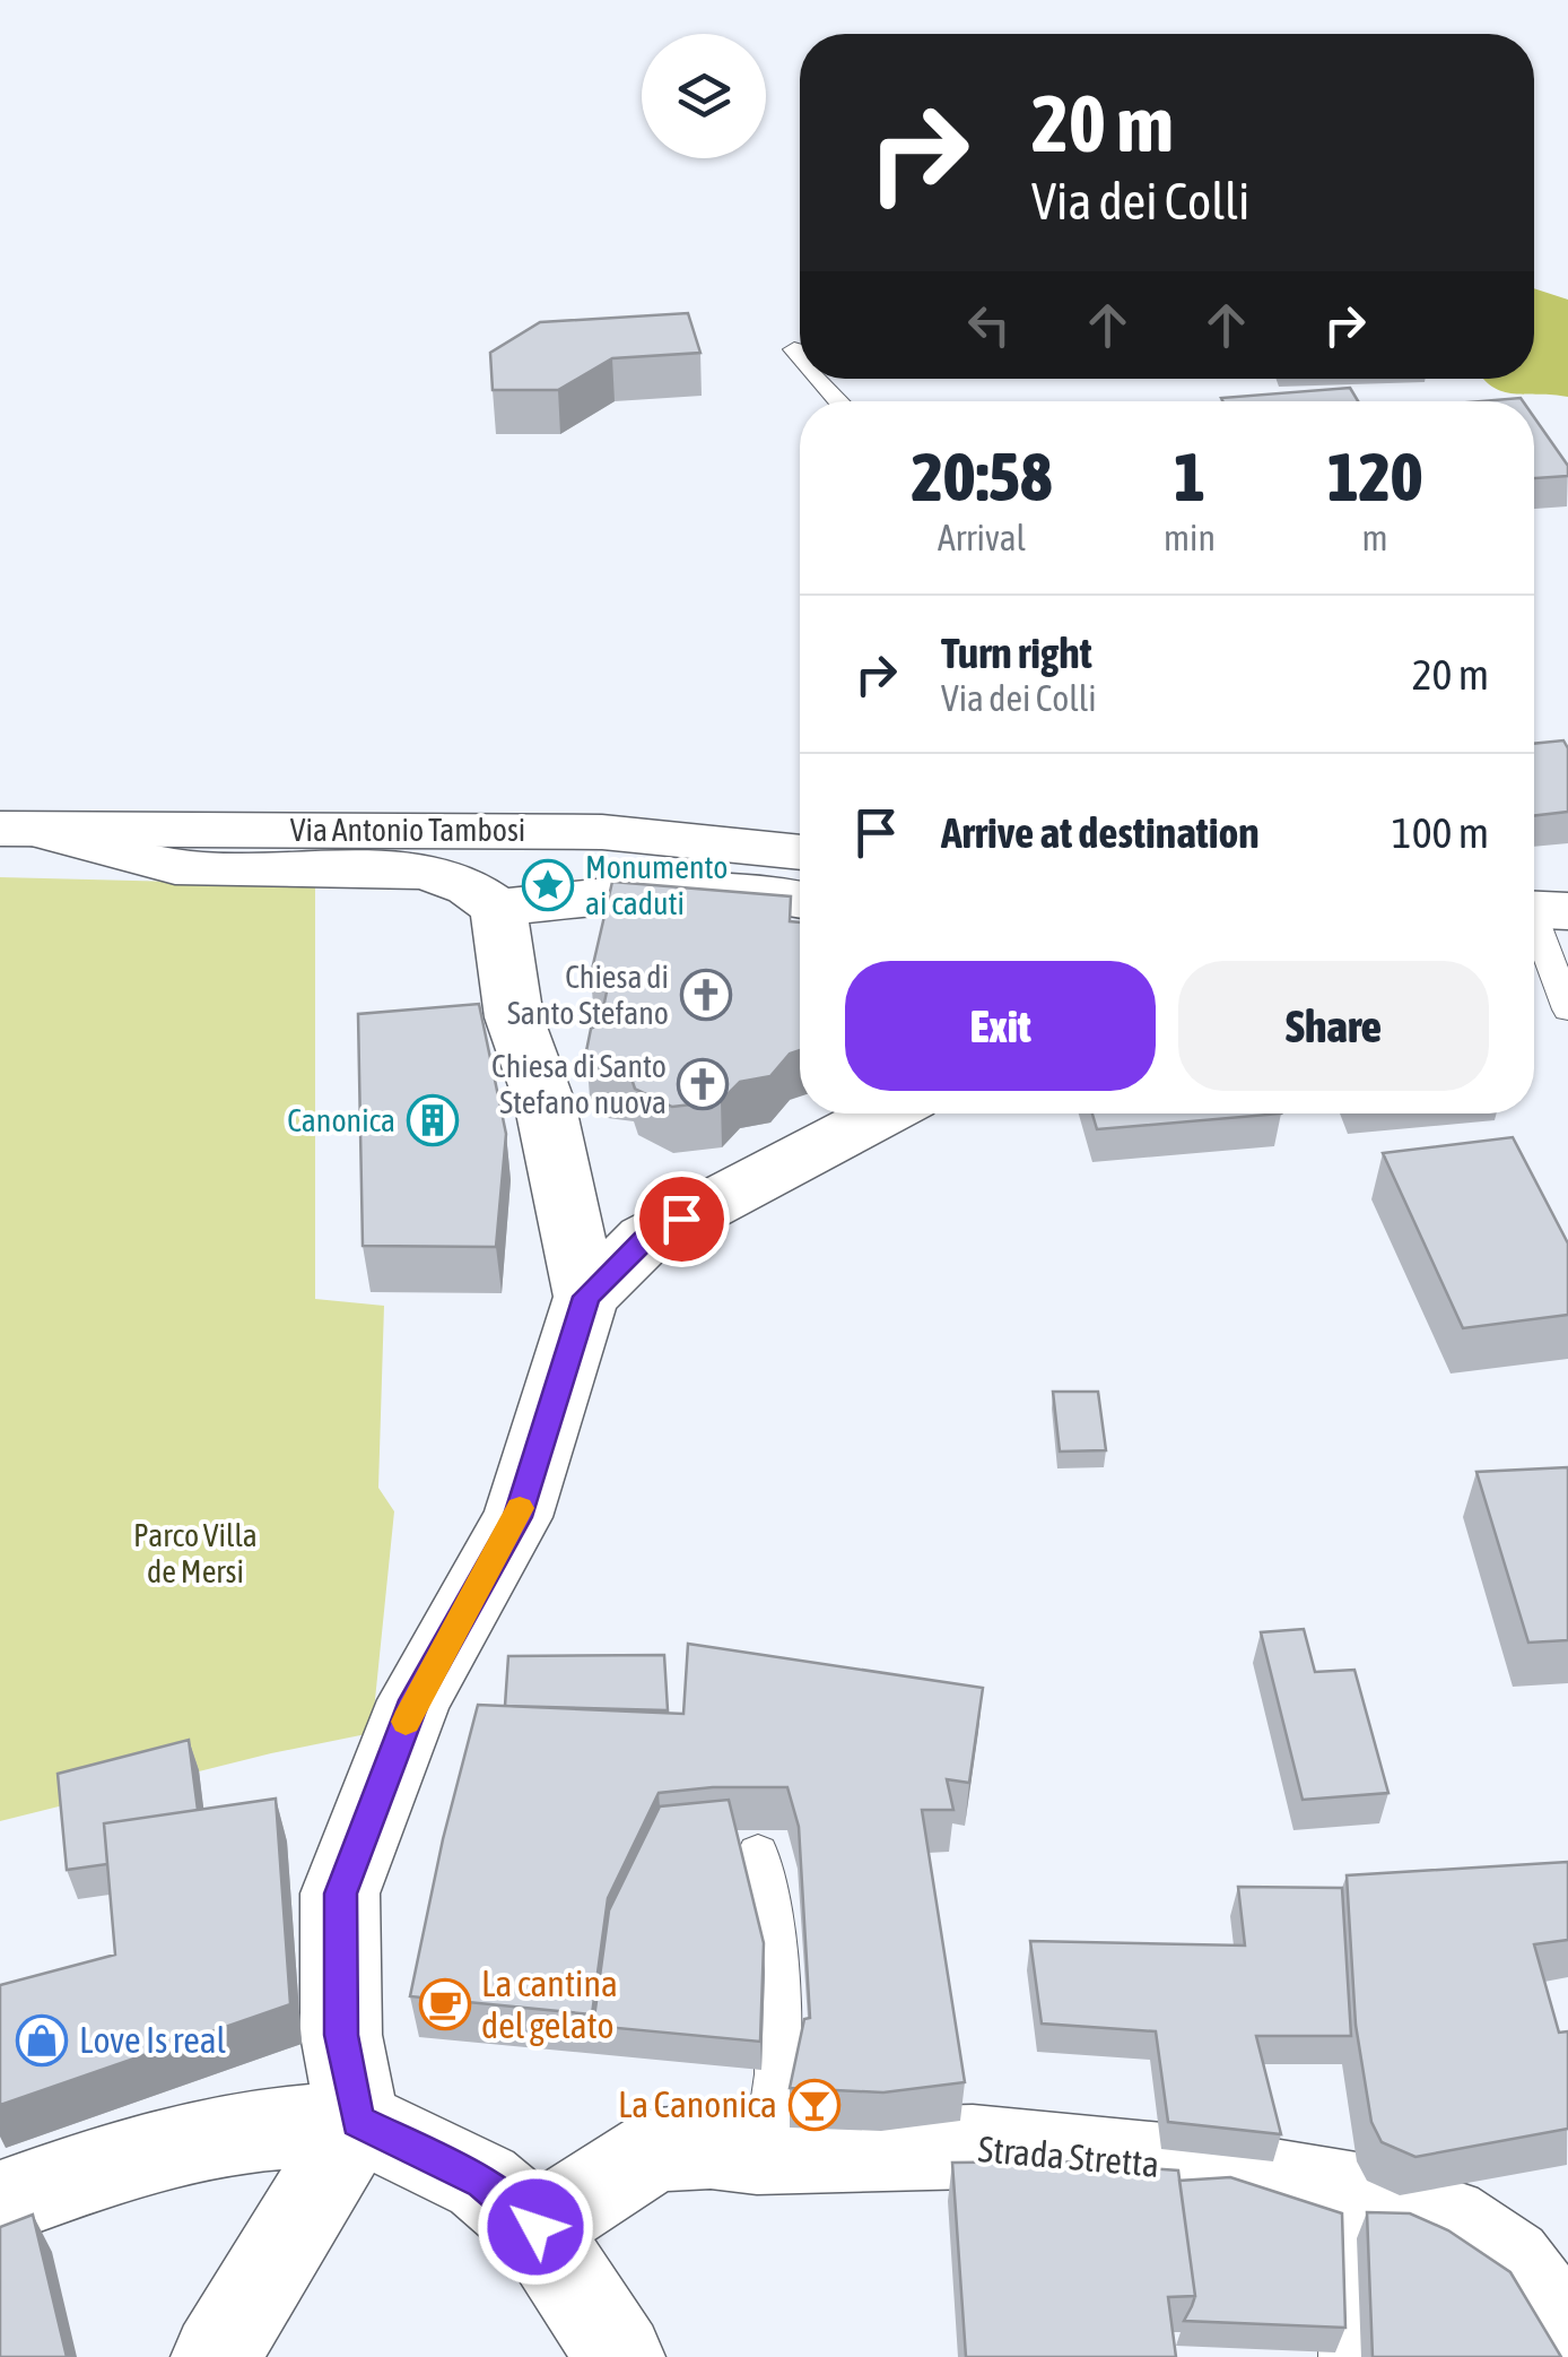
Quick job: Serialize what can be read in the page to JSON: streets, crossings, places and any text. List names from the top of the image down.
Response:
{
  "streets": {
    "street": ["Via Antonio Tambosi", "Strada Stretta"]
  },
  "parks": ["Parco Villa de Mersi"],
  "places": {
    "place": ["Monumento ai caduti"],
    "church": ["Chiesa di Santo Stefano", "Chiesa di Santo Stefano nuova"],
    "building": ["Canonica"],
    "cafe": ["La cantina del gelato"],
    "shop": ["Love Is real"],
    "bar": ["La Canonica"]
  },
  "page": {
    "turn": ["20 m", "Via dei Colli"],
    "eta": [
      "20:58",
      "Arrival",
      "1",
      "min",
      "120",
      "m"
    ],
    "list": [
      {
        "name": "Turn right",
        "note": "Via dei Colli",
        "value": "20 m"
      },
      {
        "name": "Arrive at destination",
        "value": "100 m"
      }
    ],
    "buttons": ["Exit", "Share"]
  }
}
